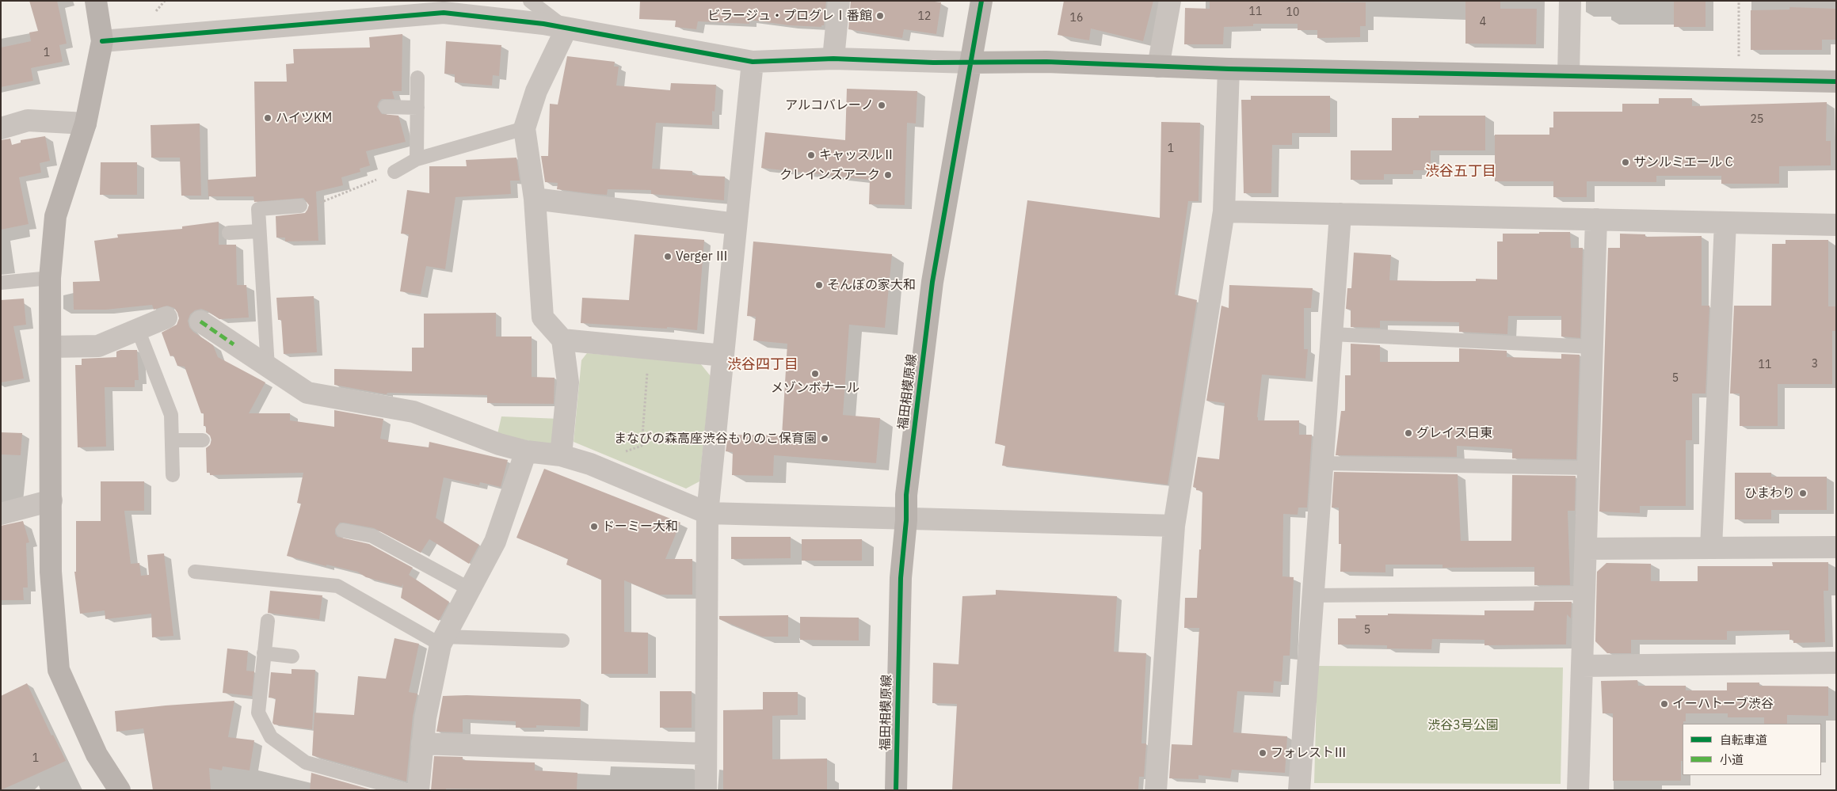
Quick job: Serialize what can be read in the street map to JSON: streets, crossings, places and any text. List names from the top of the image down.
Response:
{
  "streets": {
    "street": ["福田相模原線"]
  },
  "districts": ["渋谷五丁目", "渋谷四丁目"],
  "parks": ["渋谷3号公園"],
  "places": [
    "ビラージュ・プログレⅠ番館",
    "アルコバレーノ",
    "ハイツKM",
    "キャッスルⅡ",
    "サンルミエール C",
    "クレインズアーク",
    "Verger Ⅲ",
    "そんぽの家大和",
    "メゾンボナール",
    "グレイス日東",
    "まなびの森高座渋谷もりのこ保育園",
    "ひまわり",
    "ドーミー大和",
    "イーハトーブ渋谷",
    "フォレストⅢ"
  ],
  "house_numbers": [
    "11",
    "10",
    "12",
    "16",
    "4",
    "1",
    "25",
    "1",
    "3",
    "11",
    "5",
    "5",
    "1"
  ],
  "legend": ["自転車道", "小道"]
}
